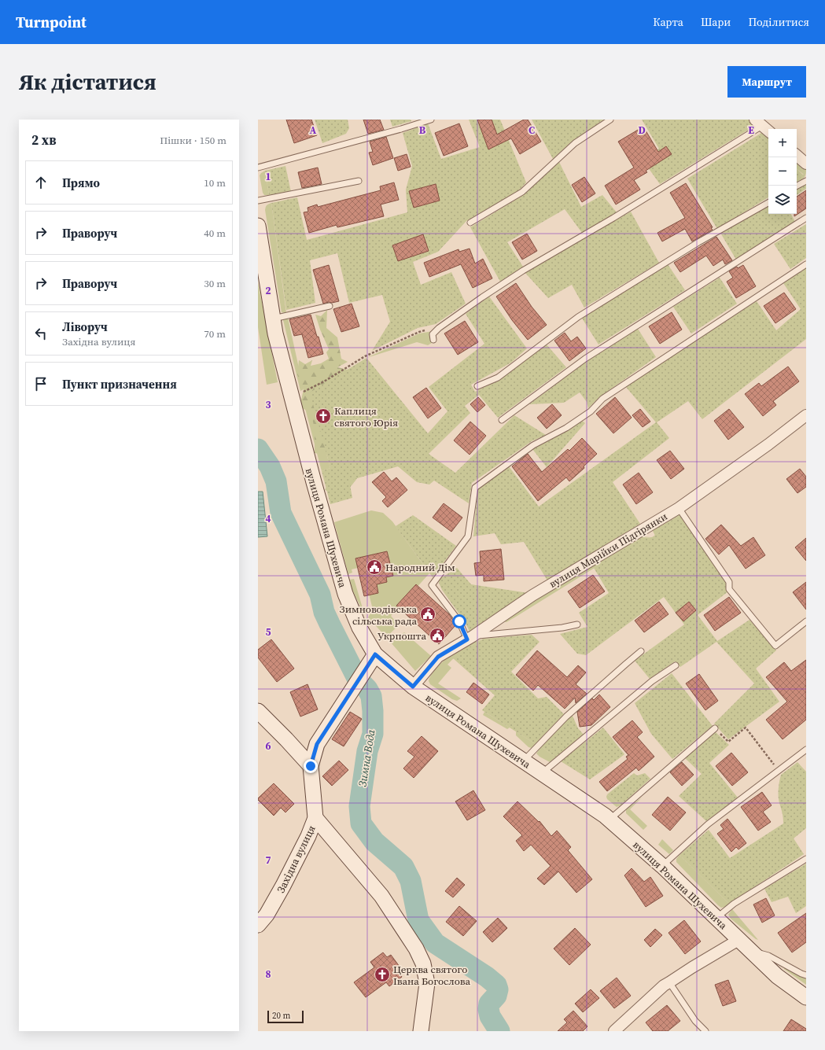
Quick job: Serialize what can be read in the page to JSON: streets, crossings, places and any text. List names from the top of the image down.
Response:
{
  "streets": {
    "main road": ["вулиця Романа Шухевича", "Західна вулиця"],
    "street": ["вулиця Марійки Підгірянки"]
  },
  "crossings": [
    ["вулиця Романа Шухевича", "вулиця Марійки Підгірянки"],
    ["вулиця Романа Шухевича", "Західна вулиця"]
  ],
  "water": ["Зимна Вода"],
  "places": {
    "church": ["Каплиця святого Юрія", "Церква святого Івана Богослова"],
    "public building": ["Народний Дім", "Зимноводівська сільська рада", "Укрпошта"]
  },
  "scale_bar": "20 m",
  "page": {
    "header": "Turnpoint",
    "nav": ["Карта", "Шари", "Поділитися"],
    "buttons": "Маршрут",
    "title": "Як дістатися",
    "heading": ["2 хв", "Пішки · 150 m"],
    "map_buttons": ["+", "−"],
    "list": [
      ["Прямо", "10 m"],
      ["Праворуч", "40 m"],
      ["Праворуч", "30 m"],
      ["Ліворуч", "Західна вулиця", "70 m"],
      "Пункт призначення"
    ],
    "scale": "20 m"
  },
  "grid": {
    "columns": [
      "A",
      "B",
      "C",
      "D",
      "E"
    ],
    "rows": [
      "1",
      "2",
      "3",
      "4",
      "5",
      "6",
      "7",
      "8"
    ]
  }
}
